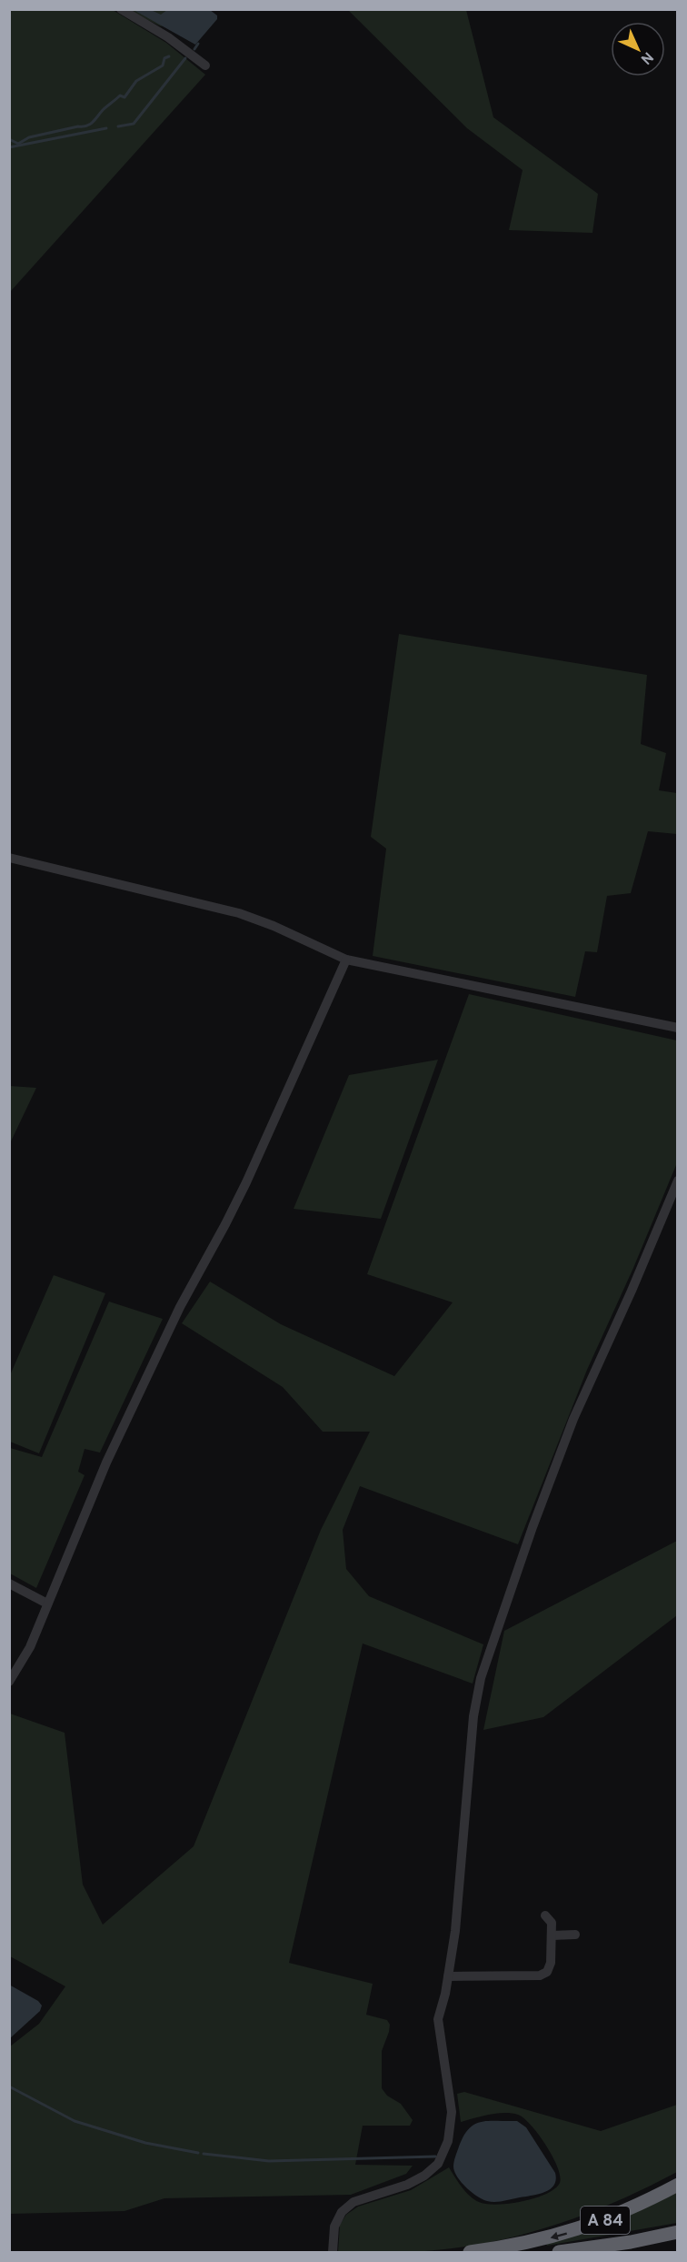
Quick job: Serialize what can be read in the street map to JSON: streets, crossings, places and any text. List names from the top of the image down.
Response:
{
  "streets": {
    "highway": ["A 84"]
  },
  "north": "bottom right"
}
